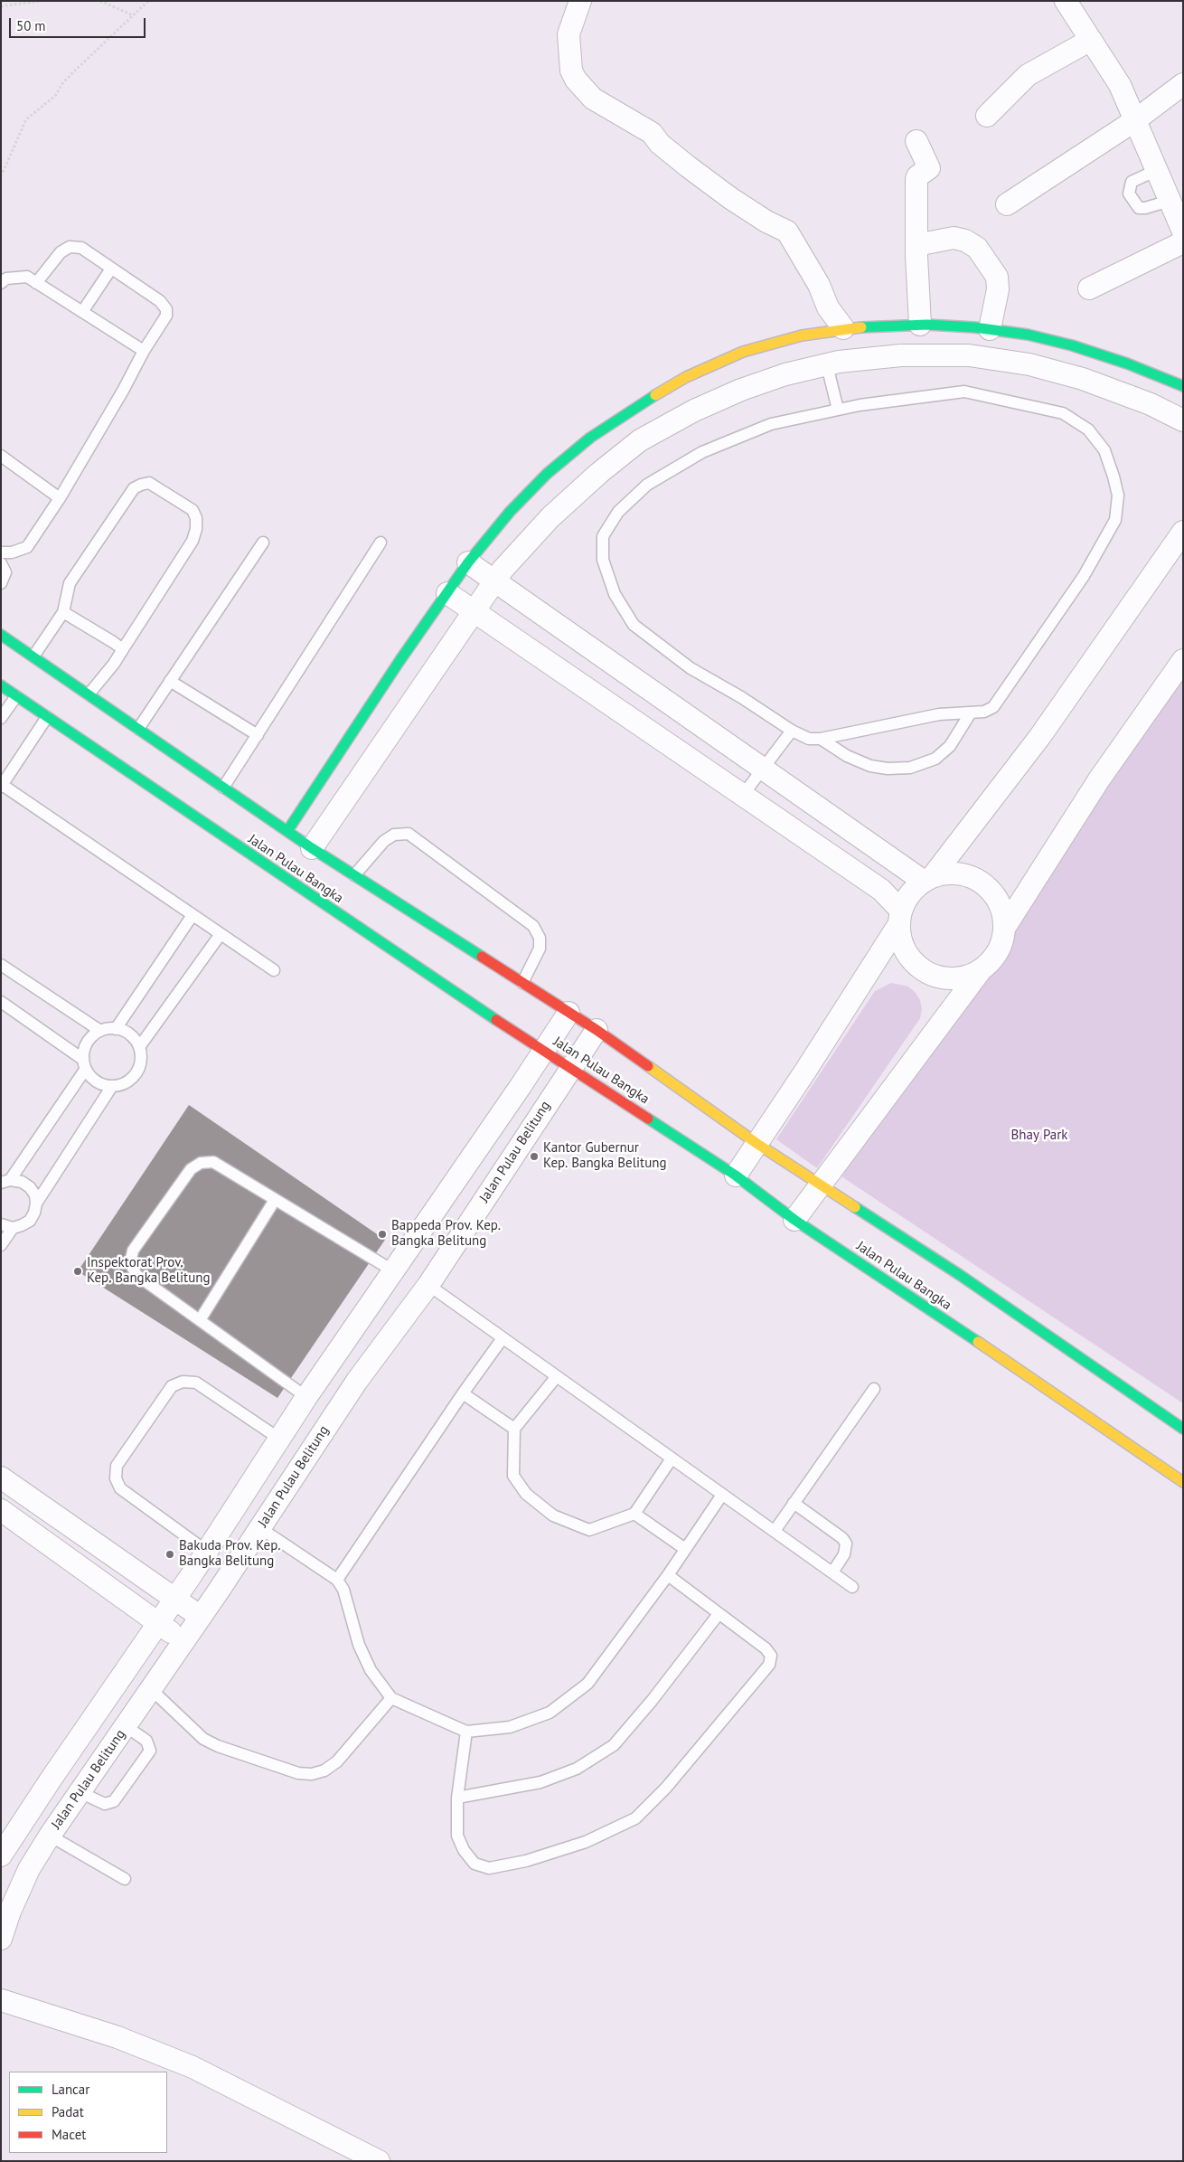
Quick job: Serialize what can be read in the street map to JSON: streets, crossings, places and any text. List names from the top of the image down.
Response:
{
  "streets": {
    "main road": ["Jalan Pulau Bangka"],
    "street": ["Jalan Pulau Belitung"]
  },
  "crossings": [
    ["Jalan Pulau Bangka", "Jalan Pulau Belitung"]
  ],
  "parks": ["Bhay Park"],
  "places": [
    "Kantor Gubernur Kep. Bangka Belitung",
    "Bappeda Prov. Kep. Bangka Belitung",
    "Inspektorat Prov. Kep. Bangka Belitung",
    "Bakuda Prov. Kep. Bangka Belitung"
  ],
  "legend": ["Lancar", "Padat", "Macet"],
  "scale_bar": "50 m"
}
